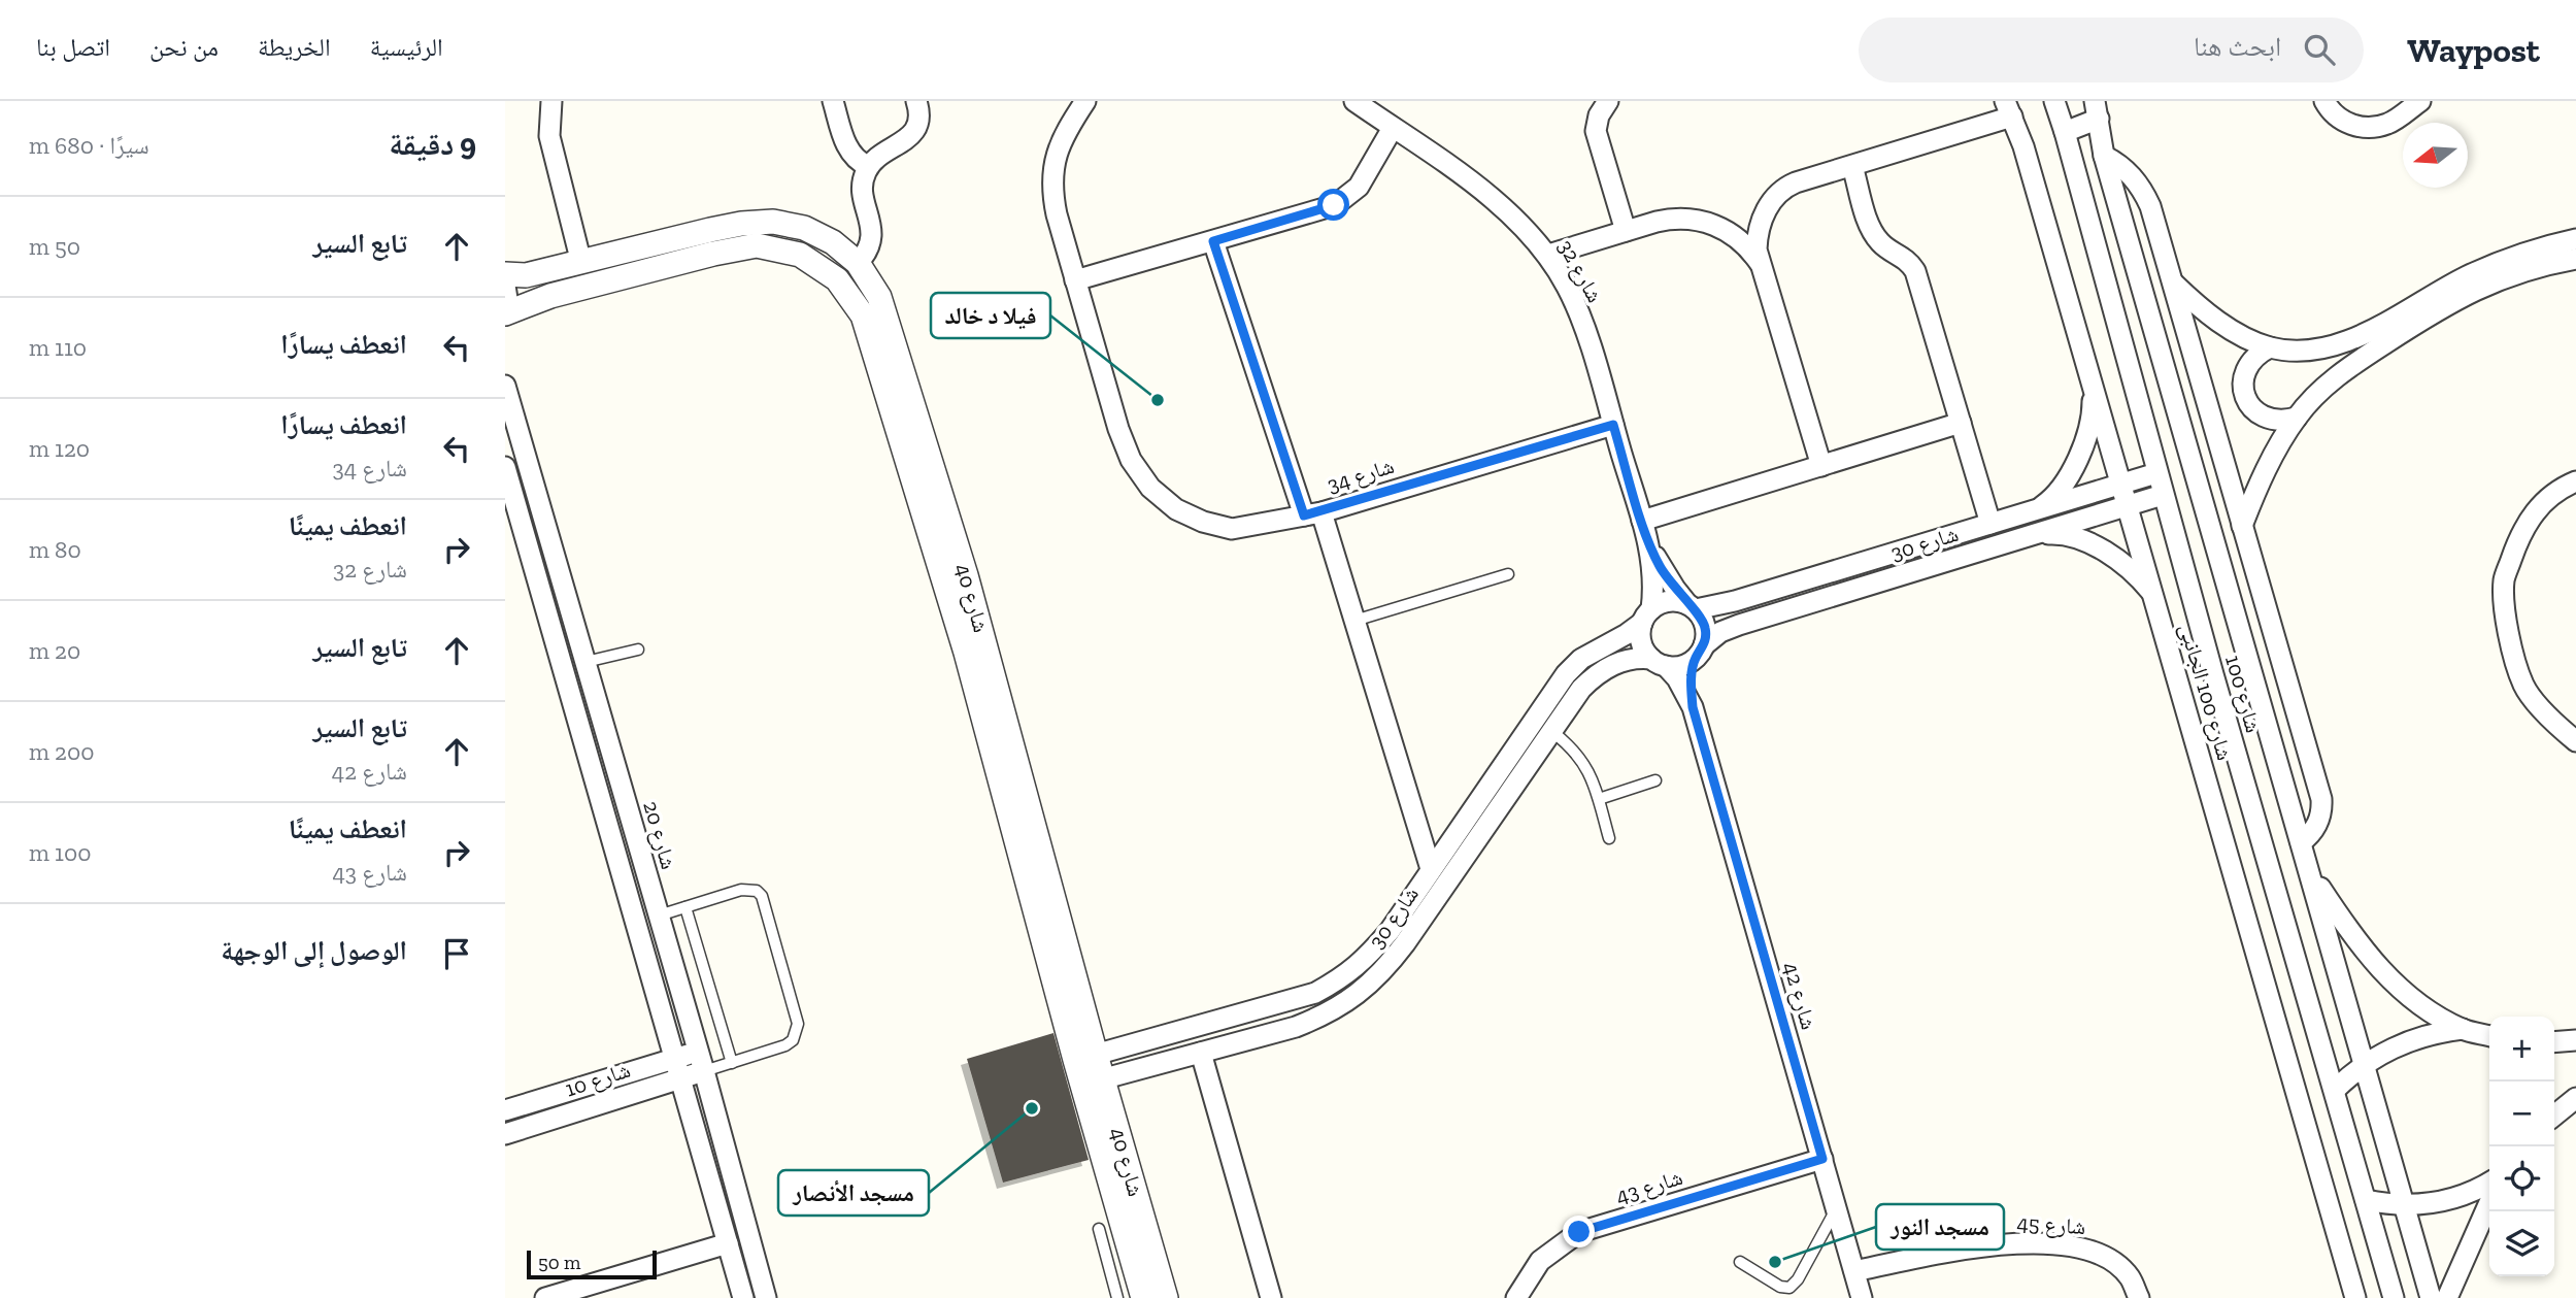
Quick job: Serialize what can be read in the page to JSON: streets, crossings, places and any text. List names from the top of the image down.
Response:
{
  "streets": {
    "street": [
      "شارع 32",
      "شارع 34",
      "شارع 30",
      "شارع 40",
      "شارع 100 الجانبى",
      "شارع 100",
      "شارع 20",
      "شارع 42",
      "شارع 10",
      "شارع 43",
      "شارع 45"
    ]
  },
  "crossings": [
    ["شارع 32", "شارع 34"],
    ["شارع 32", "شارع 30"],
    ["شارع 32", "شارع 42"],
    ["شارع 30", "شارع 40"],
    ["شارع 30", "شارع 100 الجانبى"],
    ["شارع 30", "شارع 100"],
    ["شارع 30", "شارع 42"],
    ["شارع 20", "شارع 10"],
    ["شارع 42", "شارع 43"],
    ["شارع 42", "شارع 45"]
  ],
  "places": ["فيلا د خالد", "مسجد الأنصار", "مسجد النور"],
  "scale_bar": "50 m",
  "north": "left",
  "page": {
    "header": "Waypost",
    "search": "ابحث هنا",
    "nav": [
      "الرئيسية",
      "الخريطة",
      "من نحن",
      "اتصل بنا"
    ],
    "heading": ["9 دقيقة", "سيرًا · 680 m"],
    "list": [
      ["تابع السير", "50 m"],
      ["انعطف يسارًا", "110 m"],
      ["انعطف يسارًا", "شارع 34", "120 m"],
      ["انعطف يمينًا", "شارع 32", "80 m"],
      ["تابع السير", "20 m"],
      ["تابع السير", "شارع 42", "200 m"],
      ["انعطف يمينًا", "شارع 43", "100 m"],
      "الوصول إلى الوجهة"
    ],
    "map_buttons": ["+", "−"],
    "scale": "50 m"
  }
}
